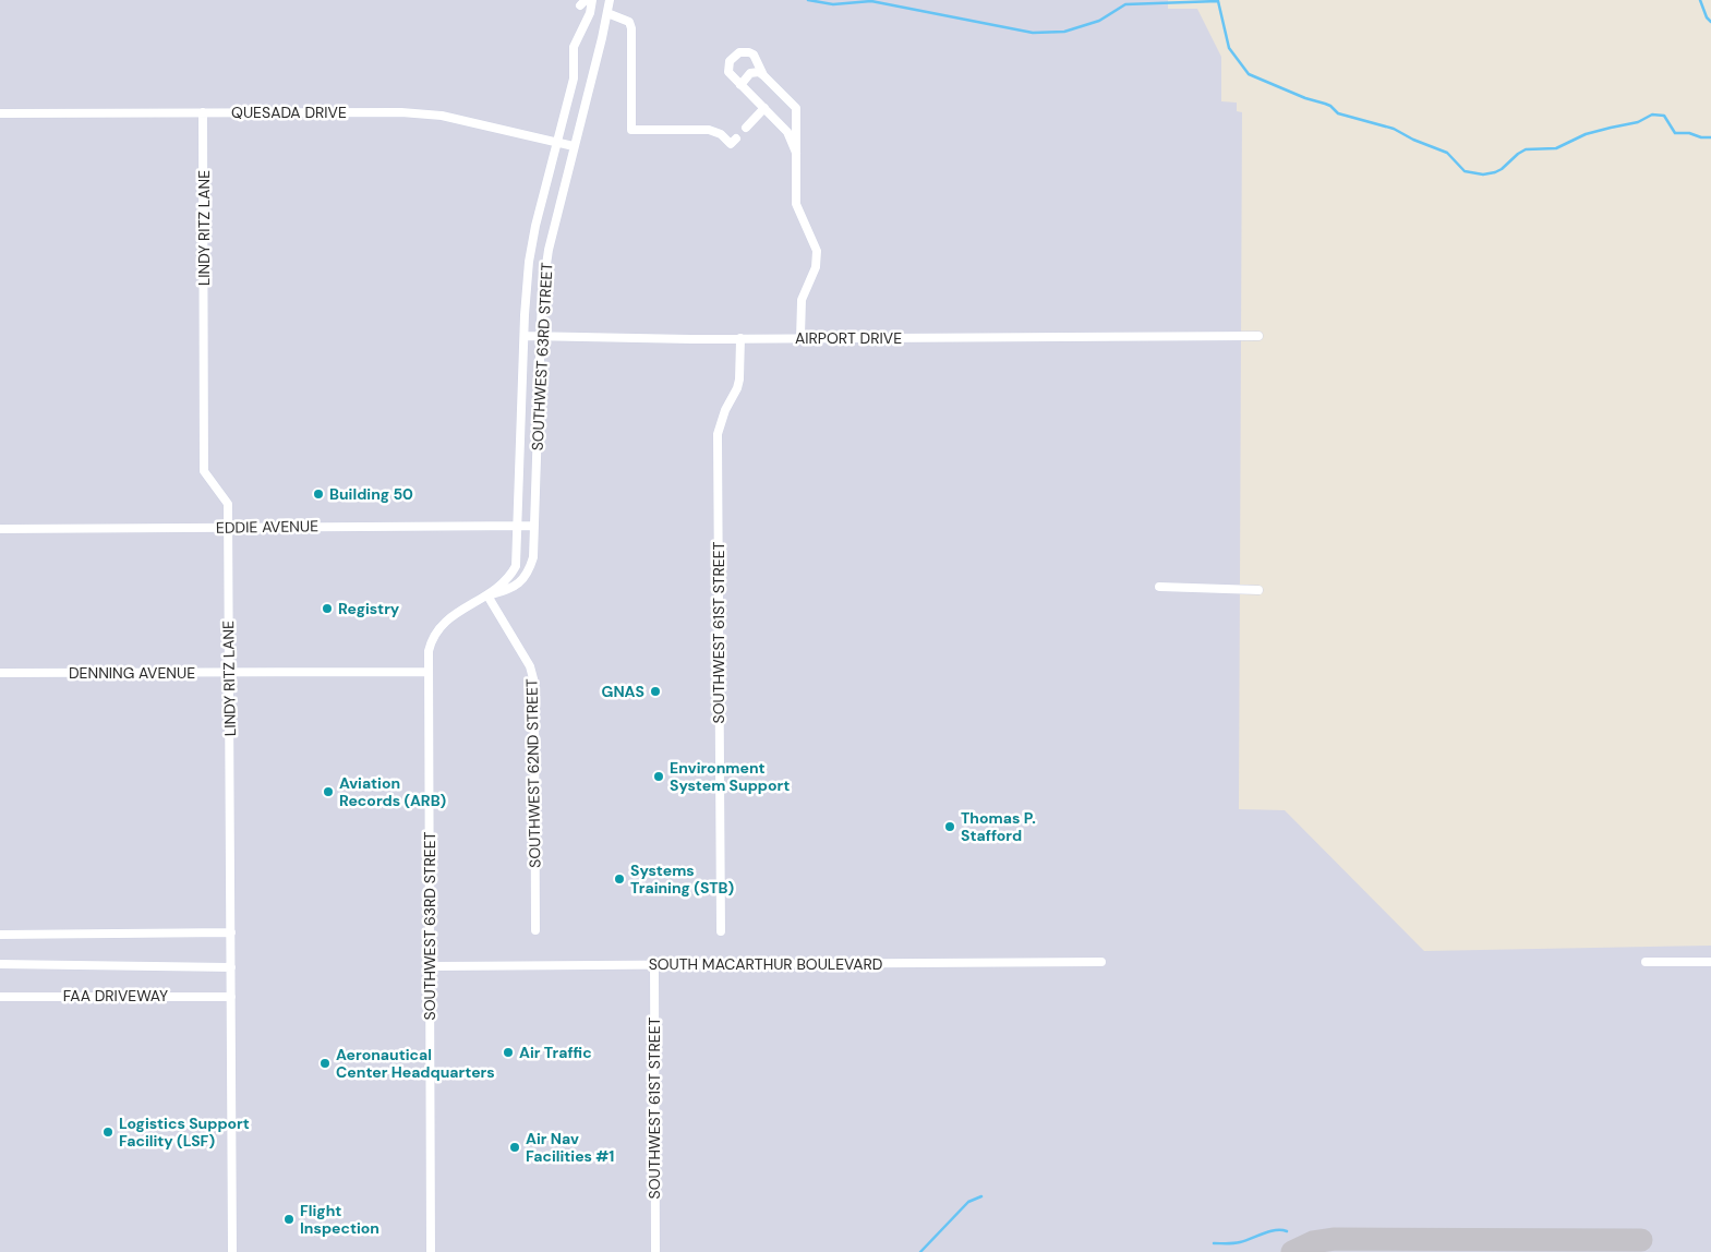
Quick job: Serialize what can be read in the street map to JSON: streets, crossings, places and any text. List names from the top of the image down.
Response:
{
  "streets": {
    "street": [
      "QUESADA DRIVE",
      "LINDY RITZ LANE",
      "AIRPORT DRIVE",
      "SOUTHWEST 63RD STREET",
      "EDDIE AVENUE",
      "SOUTHWEST 61ST STREET",
      "DENNING AVENUE",
      "SOUTHWEST 62ND STREET",
      "SOUTH MACARTHUR BOULEVARD",
      "FAA DRIVEWAY"
    ]
  },
  "crossings": [
    ["QUESADA DRIVE", "LINDY RITZ LANE"],
    ["QUESADA DRIVE", "SOUTHWEST 63RD STREET"],
    ["LINDY RITZ LANE", "EDDIE AVENUE"],
    ["LINDY RITZ LANE", "DENNING AVENUE"],
    ["LINDY RITZ LANE", "FAA DRIVEWAY"],
    ["AIRPORT DRIVE", "SOUTHWEST 63RD STREET"],
    ["AIRPORT DRIVE", "SOUTHWEST 61ST STREET"],
    ["SOUTHWEST 63RD STREET", "EDDIE AVENUE"],
    ["SOUTHWEST 63RD STREET", "DENNING AVENUE"],
    ["SOUTHWEST 63RD STREET", "SOUTHWEST 62ND STREET"],
    ["SOUTHWEST 63RD STREET", "SOUTH MACARTHUR BOULEVARD"],
    ["SOUTHWEST 61ST STREET", "SOUTH MACARTHUR BOULEVARD"]
  ],
  "places": [
    "Building 50",
    "Registry",
    "GNAS",
    "Environment System Support",
    "Aviation Records (ARB)",
    "Thomas P. Stafford",
    "Systems Training (STB)",
    "Air Traffic",
    "Aeronautical Center Headquarters",
    "Logistics Support Facility (LSF)",
    "Air Nav Facilities #1",
    "Flight Inspection"
  ]
}
